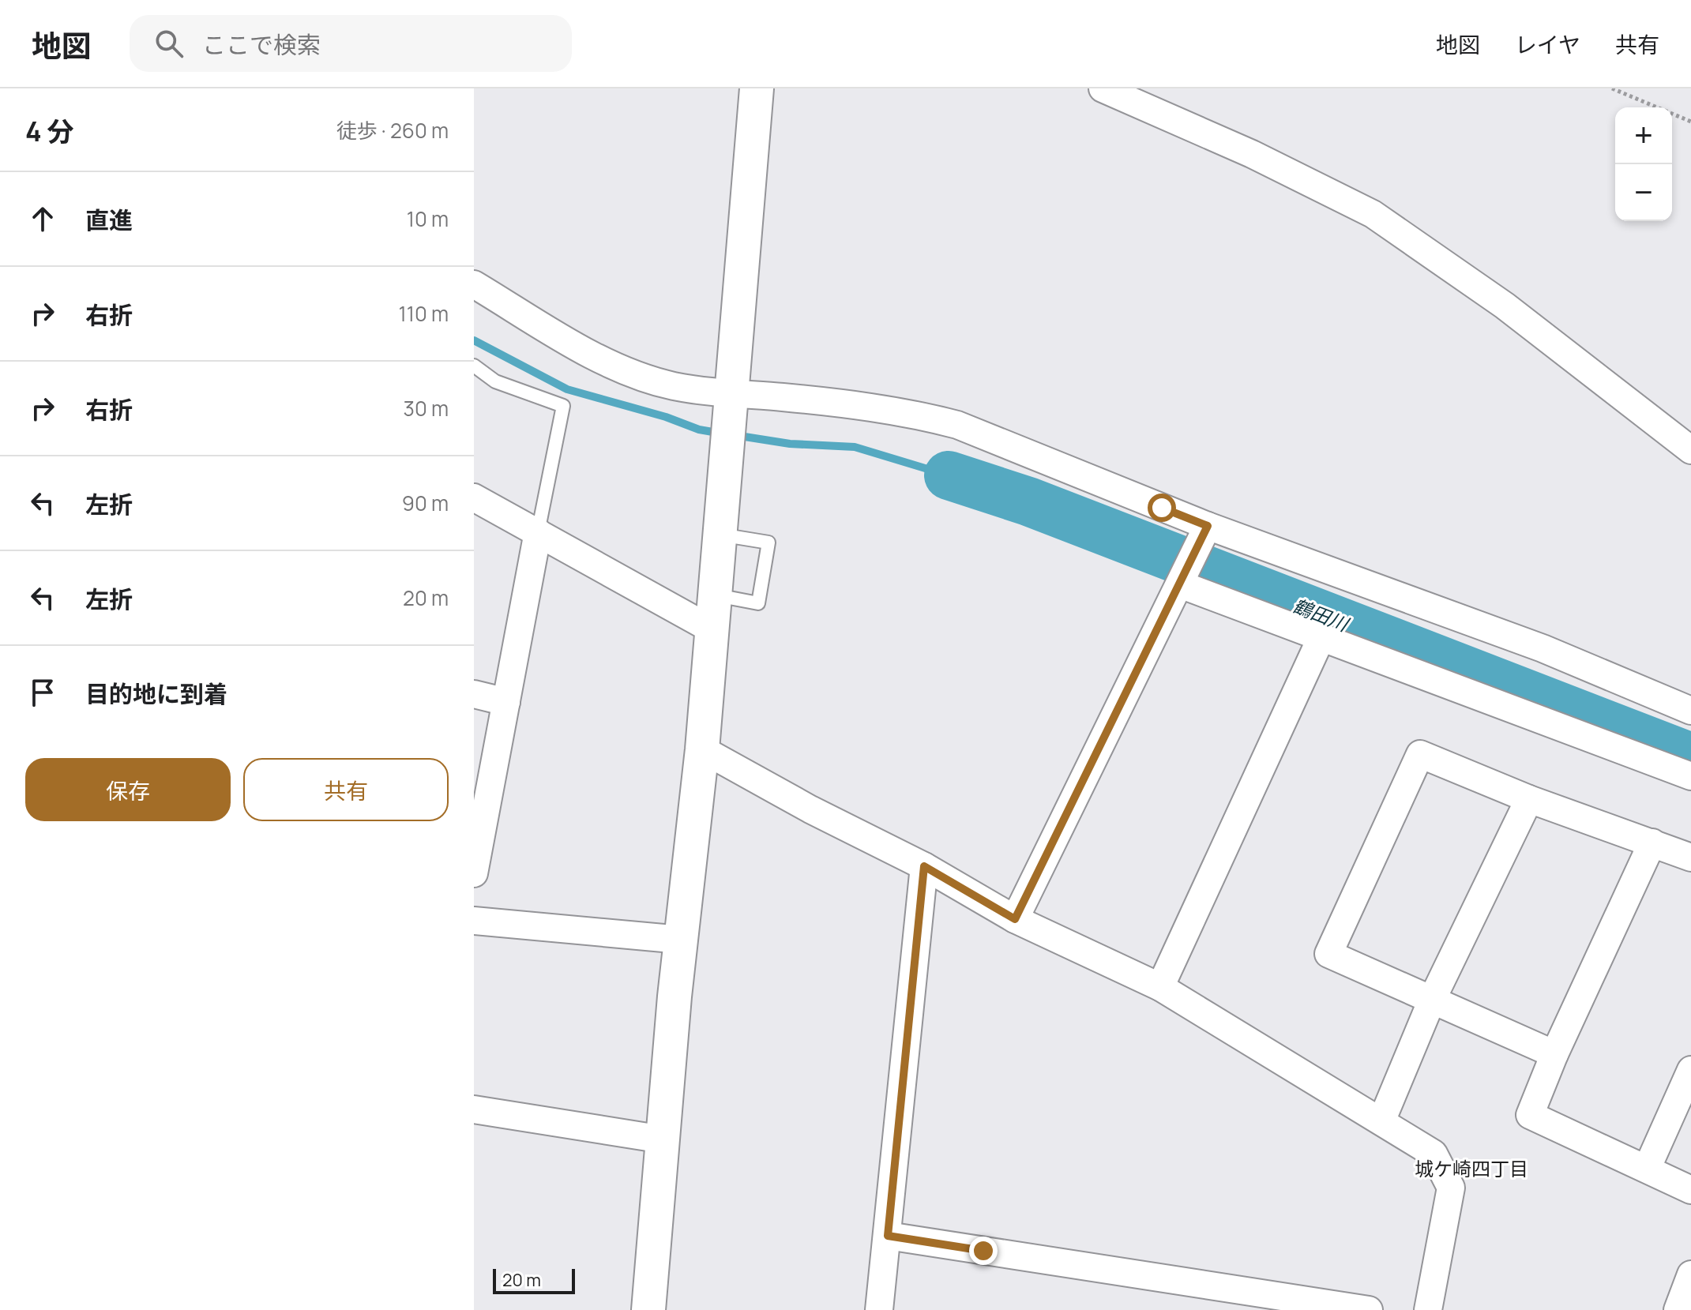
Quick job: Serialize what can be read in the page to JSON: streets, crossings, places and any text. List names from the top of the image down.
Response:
{
  "districts": ["城ケ崎四丁目"],
  "water": ["鶴田川"],
  "scale_bar": "20 m",
  "page": {
    "header": "地図",
    "search": "ここで検索",
    "nav": ["地図", "レイヤ", "共有"],
    "heading": ["4 分", "徒歩 · 260 m"],
    "map_buttons": ["+", "−"],
    "list": [
      ["直進", "10 m"],
      ["右折", "110 m"],
      ["右折", "30 m"],
      ["左折", "90 m"],
      ["左折", "20 m"],
      "目的地に到着"
    ],
    "buttons": ["保存", "共有"],
    "scale": "20 m"
  }
}
